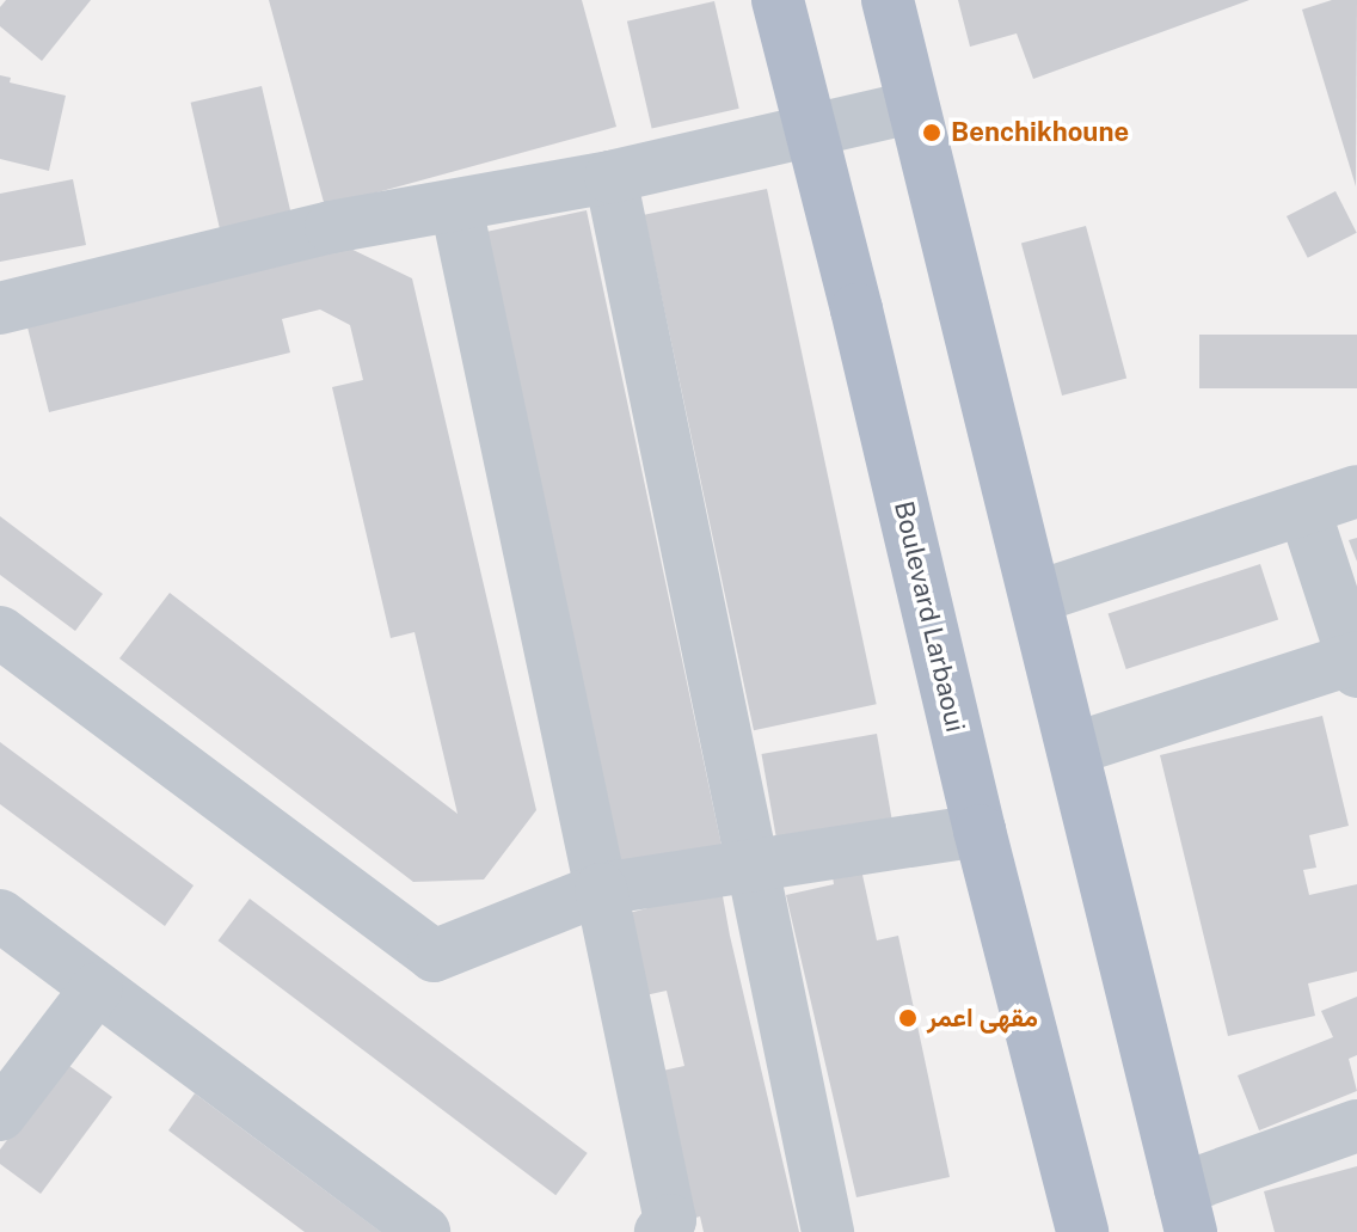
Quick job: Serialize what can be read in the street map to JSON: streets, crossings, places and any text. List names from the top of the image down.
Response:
{
  "streets": {
    "main road": ["Boulevard Larbaoui"]
  },
  "places": ["Benchikhoune", "مقهى اعمر"]
}
